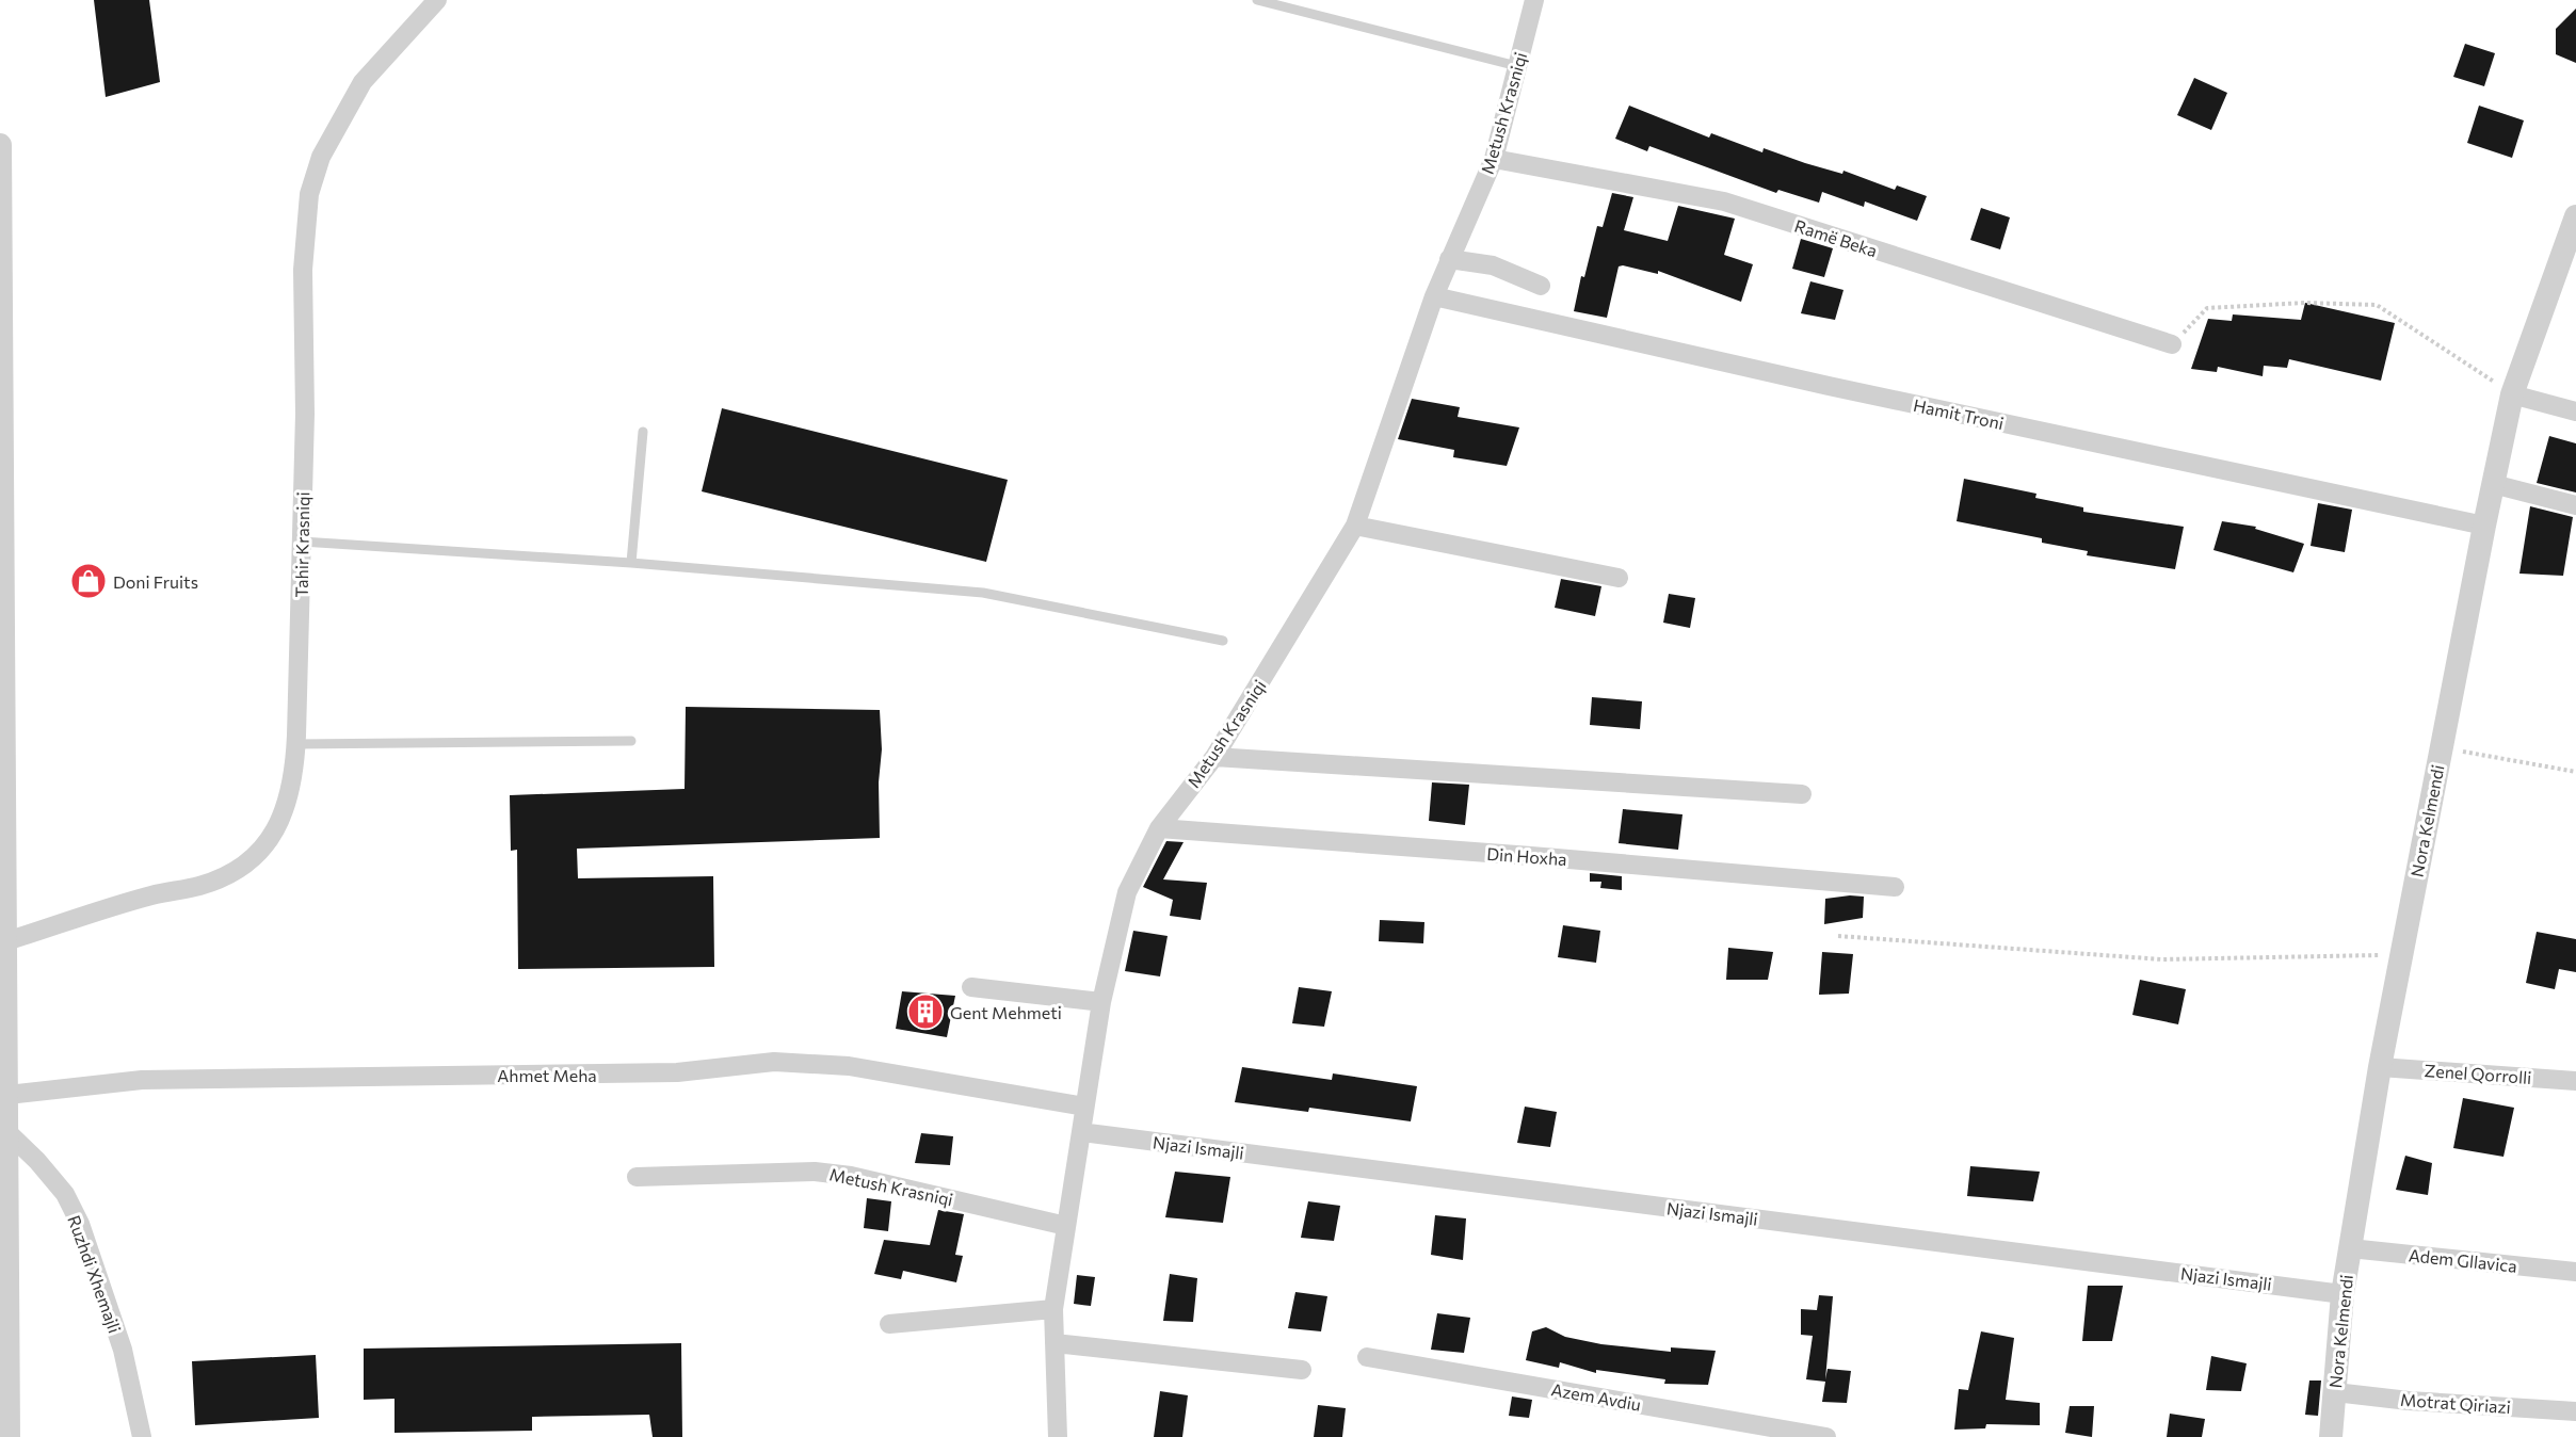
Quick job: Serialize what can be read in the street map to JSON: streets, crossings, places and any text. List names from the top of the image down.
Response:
{
  "streets": {
    "street": [
      "Metush Krasniqi",
      "Ramë Beka",
      "Hamit Troni",
      "Tahir Krasniqi",
      "Nora Kelmendi",
      "Din Hoxha",
      "Zenel Qorrolli",
      "Ahmet Meha",
      "Njazi Ismajli",
      "Adem Gllavica",
      "Ruzhdi Xhemajli",
      "Azem Avdiu",
      "Motrat Qiriazi"
    ]
  },
  "crossings": [
    ["Metush Krasniqi", "Ramë Beka"],
    ["Metush Krasniqi", "Hamit Troni"],
    ["Metush Krasniqi", "Din Hoxha"],
    ["Metush Krasniqi", "Ahmet Meha"],
    ["Metush Krasniqi", "Njazi Ismajli"],
    ["Hamit Troni", "Nora Kelmendi"],
    ["Nora Kelmendi", "Zenel Qorrolli"],
    ["Nora Kelmendi", "Njazi Ismajli"],
    ["Nora Kelmendi", "Adem Gllavica"],
    ["Nora Kelmendi", "Motrat Qiriazi"]
  ],
  "places": {
    "shop": ["Doni Fruits"],
    "building": ["Gent Mehmeti"]
  }
}
